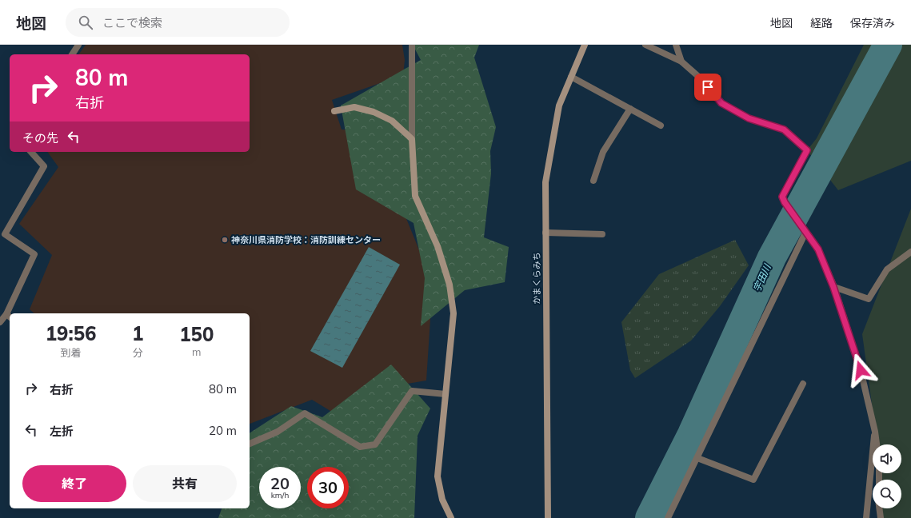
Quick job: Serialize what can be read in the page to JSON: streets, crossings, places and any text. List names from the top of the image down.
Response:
{
  "streets": {
    "main road": ["かまくらみち"]
  },
  "water": ["宇田川"],
  "places": ["神奈川県消防学校：消防訓練センター"],
  "page": {
    "header": "地図",
    "search": "ここで検索",
    "nav": ["地図", "経路", "保存済み"],
    "turn": ["80 m", "右折"],
    "then": "その先",
    "eta": [
      "19:56",
      "到着",
      "1",
      "分",
      "150",
      "m"
    ],
    "list": [
      {
        "name": "右折",
        "value": "80 m"
      },
      {
        "name": "左折",
        "value": "20 m"
      }
    ],
    "buttons": ["終了", "共有"],
    "speed": "20 km/h",
    "limit": "30"
  }
}
